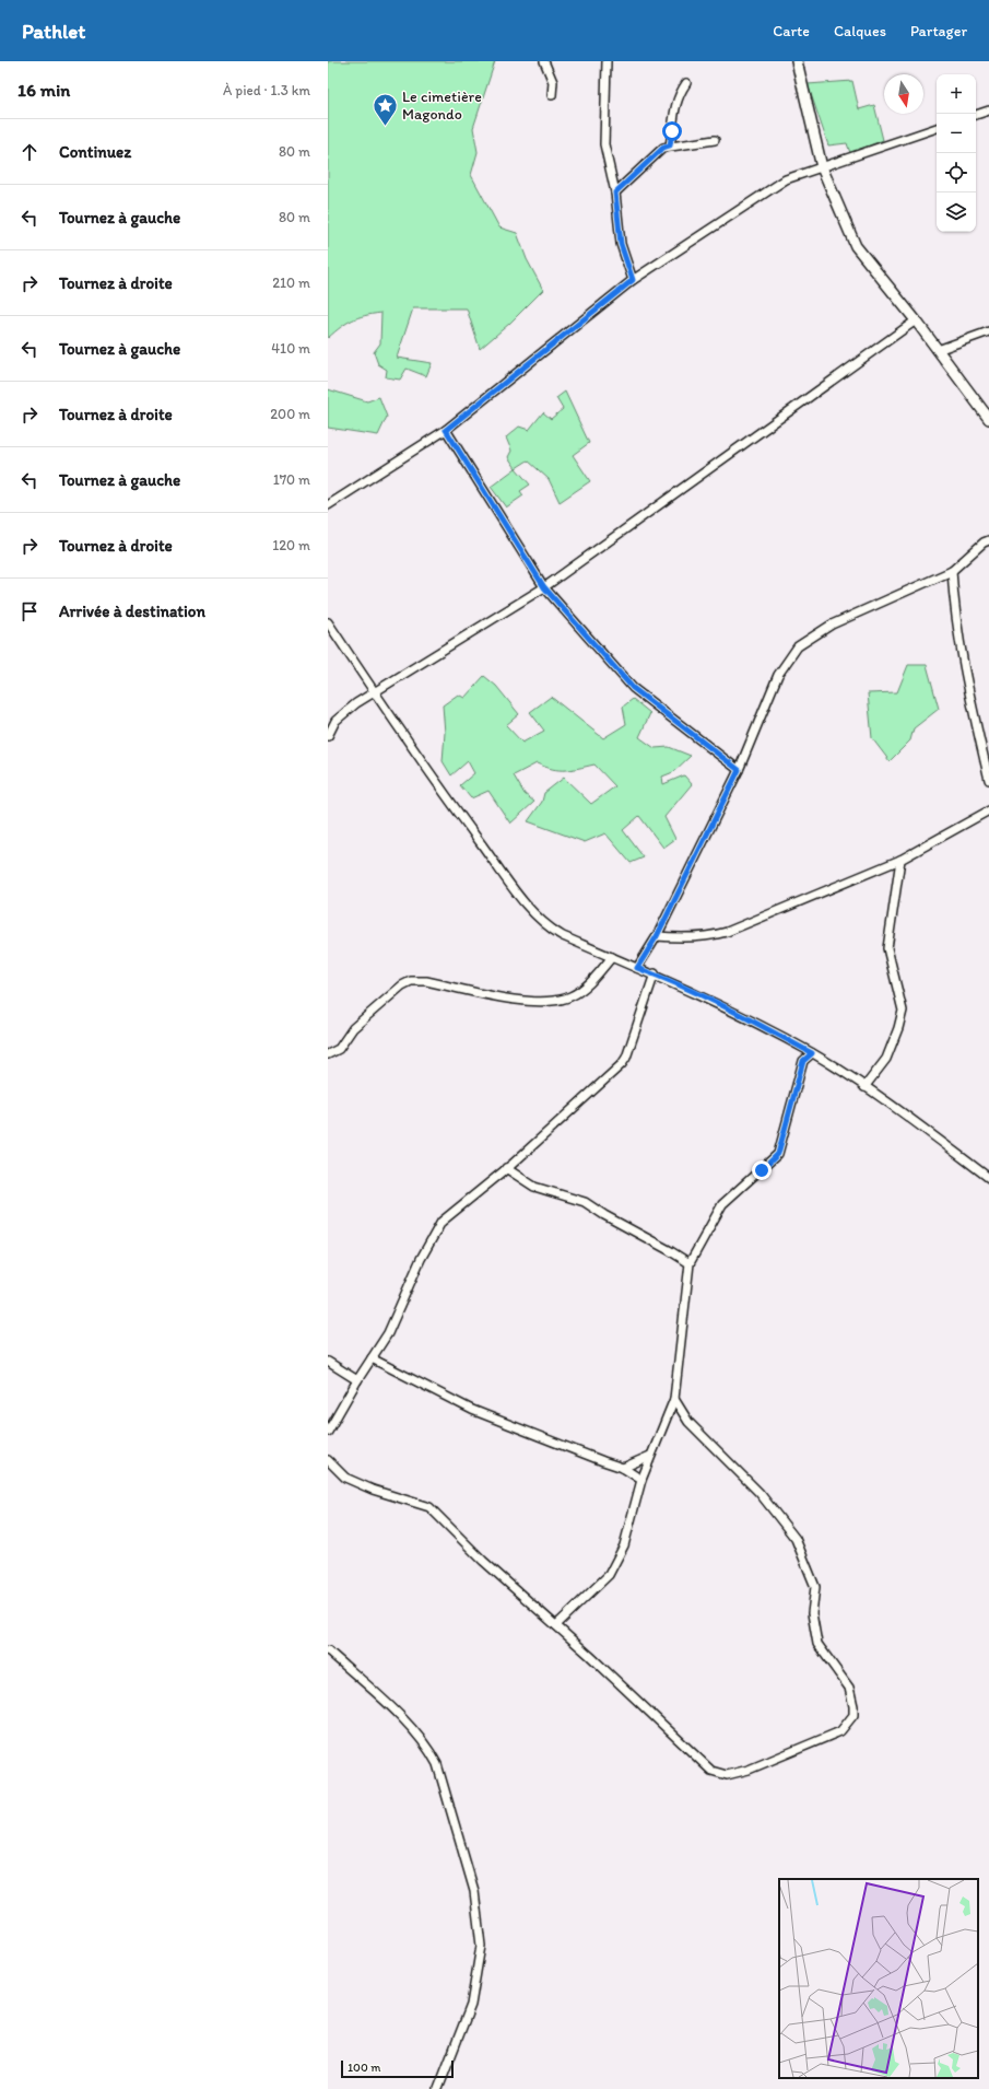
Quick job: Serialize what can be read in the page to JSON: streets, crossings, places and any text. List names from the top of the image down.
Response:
{
  "places": {
    "place": ["Le cimetière Magondo"]
  },
  "scale_bar": "100 m",
  "north": "bottom",
  "page": {
    "header": "Pathlet",
    "nav": ["Carte", "Calques", "Partager"],
    "heading": ["16 min", "À pied · 1.3 km"],
    "map_buttons": ["+", "−"],
    "list": [
      ["Continuez", "80 m"],
      ["Tournez à gauche", "80 m"],
      ["Tournez à droite", "210 m"],
      ["Tournez à gauche", "410 m"],
      ["Tournez à droite", "200 m"],
      ["Tournez à gauche", "170 m"],
      ["Tournez à droite", "120 m"],
      "Arrivée à destination"
    ],
    "scale": "100 m"
  }
}
